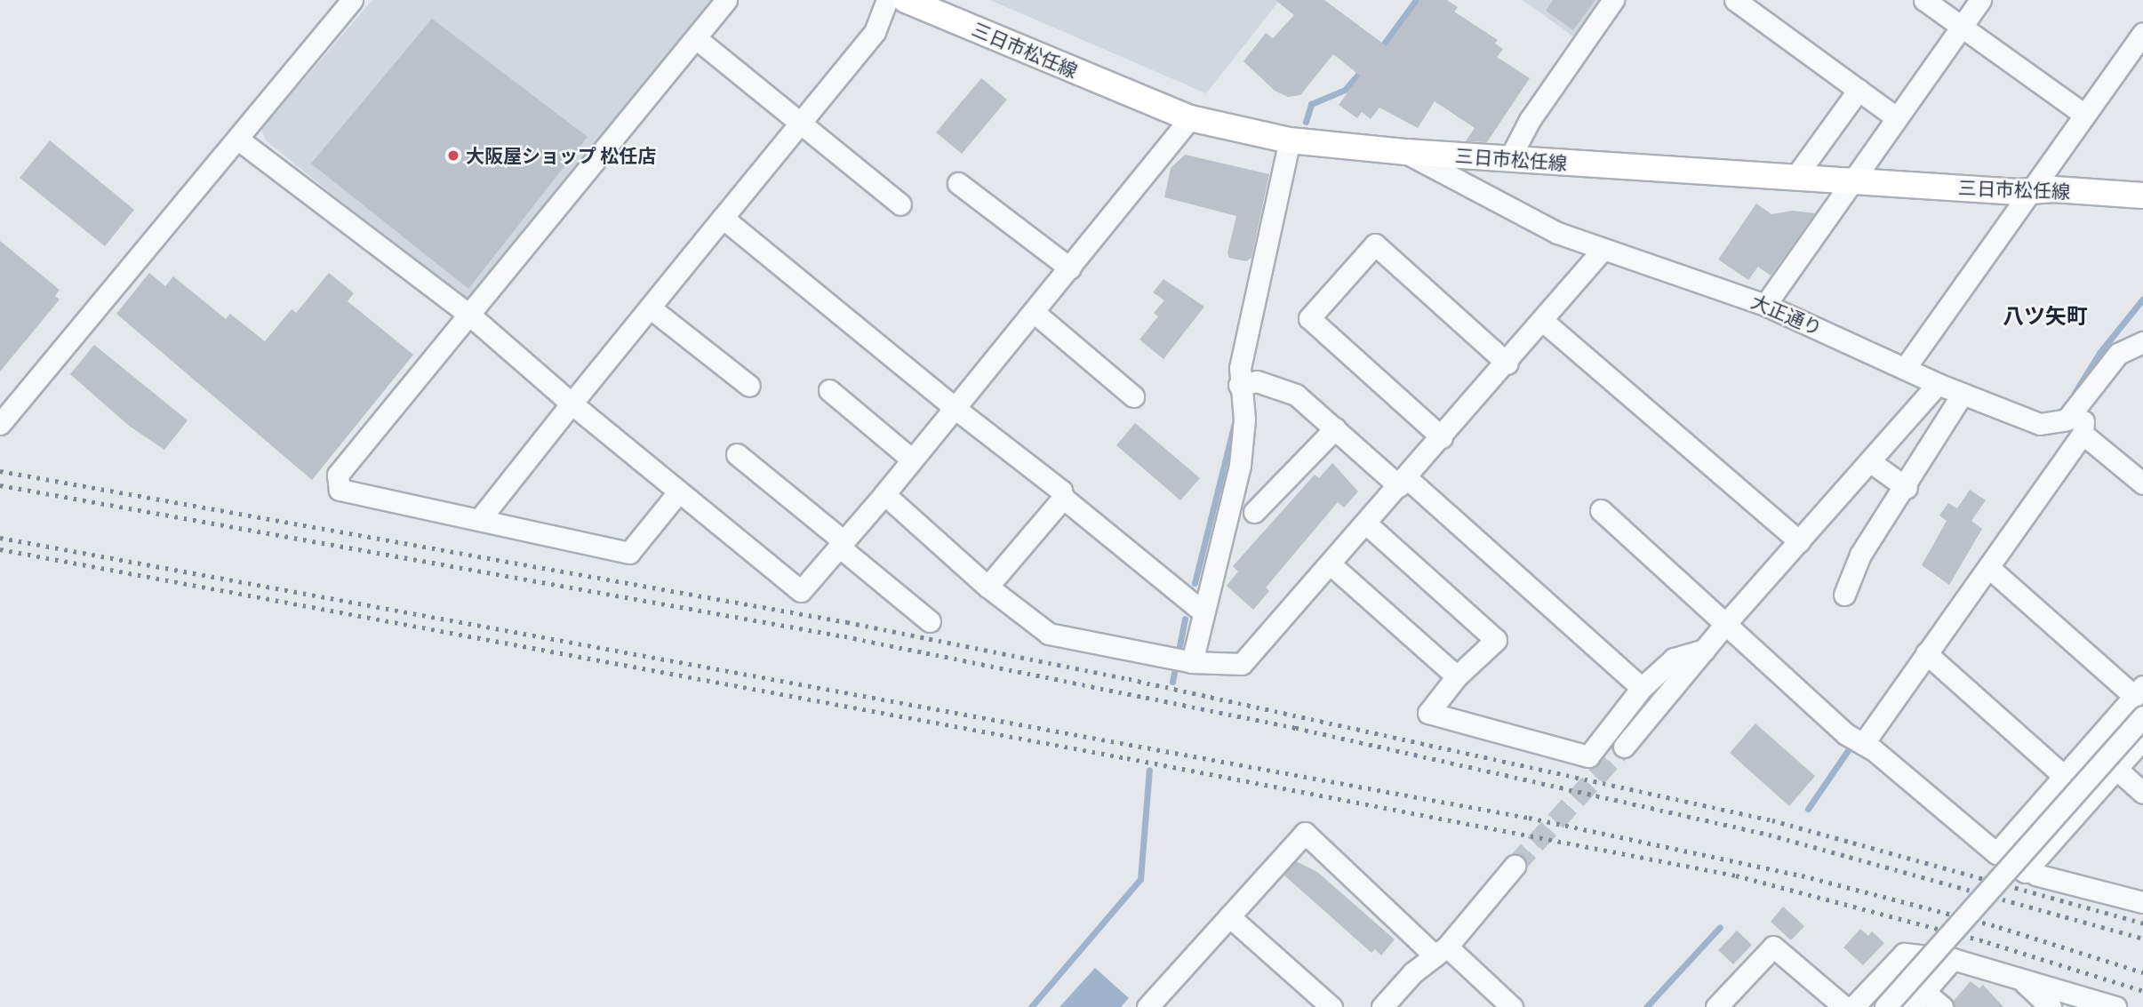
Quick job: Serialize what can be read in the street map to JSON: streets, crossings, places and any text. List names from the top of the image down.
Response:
{
  "streets": {
    "main road": ["三日市松任線"],
    "street": ["大正通り"]
  },
  "crossings": [
    ["三日市松任線", "大正通り"]
  ],
  "districts": ["八ツ矢町"],
  "places": ["大阪屋ショップ 松任店"]
}
